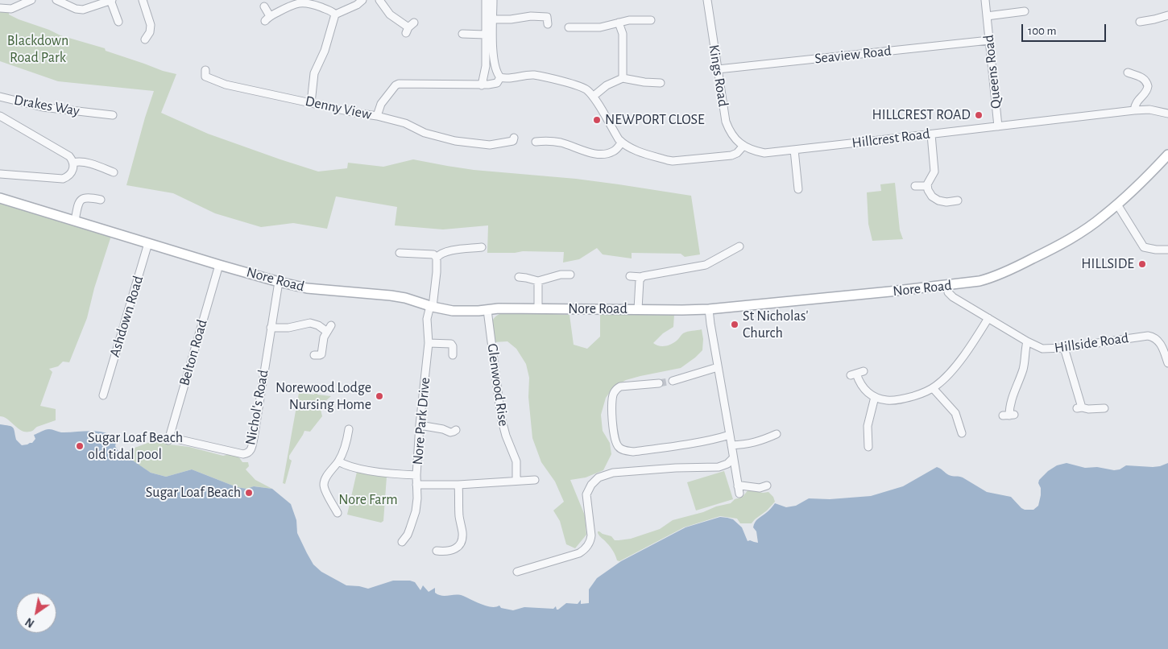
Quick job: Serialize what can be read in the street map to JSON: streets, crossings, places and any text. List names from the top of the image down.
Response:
{
  "streets": {
    "street": [
      "Seaview Road",
      "Queens Road",
      "Kings Road",
      "Drakes Way",
      "Denny View",
      "Hillcrest Road",
      "Nore Road",
      "Ashdown Road",
      "Hillside Road",
      "Belton Road",
      "Glenwood Rise",
      "Nichol's Road",
      "Nore Park Drive"
    ]
  },
  "crossings": [
    ["Seaview Road", "Queens Road"],
    ["Seaview Road", "Kings Road"],
    ["Queens Road", "Hillcrest Road"],
    ["Kings Road", "Hillcrest Road"],
    ["Nore Road", "Ashdown Road"],
    ["Nore Road", "Hillside Road"],
    ["Nore Road", "Belton Road"],
    ["Nore Road", "Glenwood Rise"],
    ["Nore Road", "Nichol's Road"],
    ["Nore Road", "Nore Park Drive"],
    ["Belton Road", "Nichol's Road"]
  ],
  "parks": ["Blackdown Road Park", "Nore Farm"],
  "places": [
    "HILLCREST ROAD",
    "NEWPORT CLOSE",
    "HILLSIDE",
    "St Nicholas' Church",
    "Norewood Lodge Nursing Home",
    "Sugar Loaf Beach old tidal pool",
    "Sugar Loaf Beach"
  ],
  "scale_bar": "100 m",
  "north": "bottom left"
}
